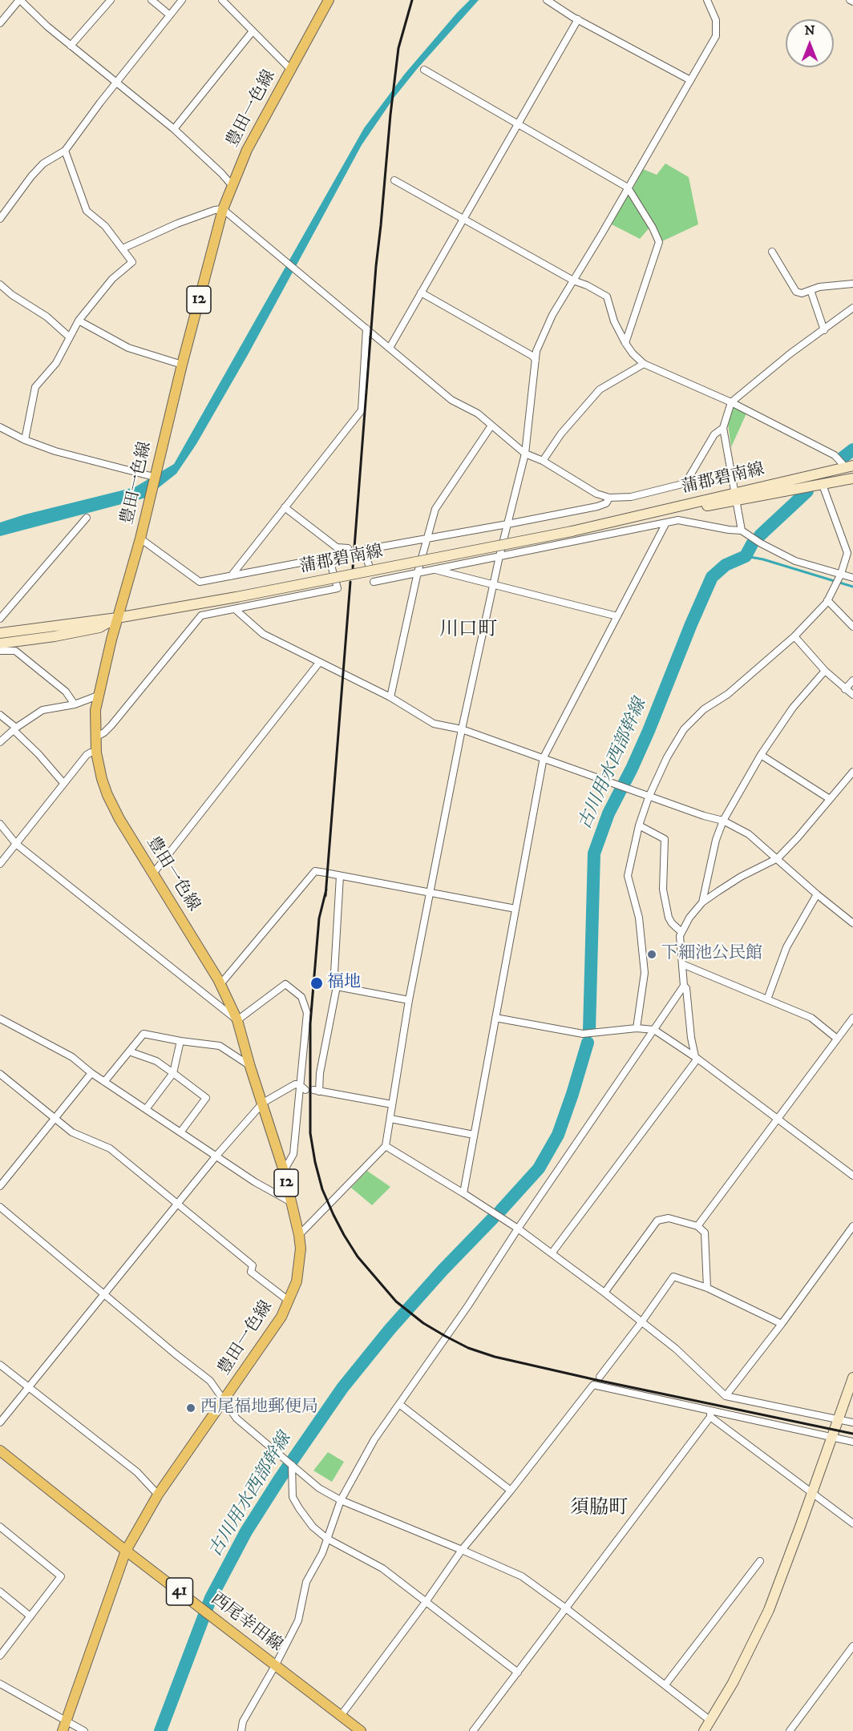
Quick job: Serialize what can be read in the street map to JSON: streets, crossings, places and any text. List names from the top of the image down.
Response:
{
  "streets": {
    "main road": [
      "豊田一色線",
      "12",
      "蒲郡碧南線",
      "41",
      "西尾幸田線"
    ]
  },
  "crossings": [
    ["豊田一色線", "蒲郡碧南線"],
    ["豊田一色線", "西尾幸田線"]
  ],
  "districts": ["川口町", "須脇町"],
  "water": ["古川用水西部幹線"],
  "places": ["下細池公民館", "福地", "西尾福地郵便局"],
  "north": "top"
}
